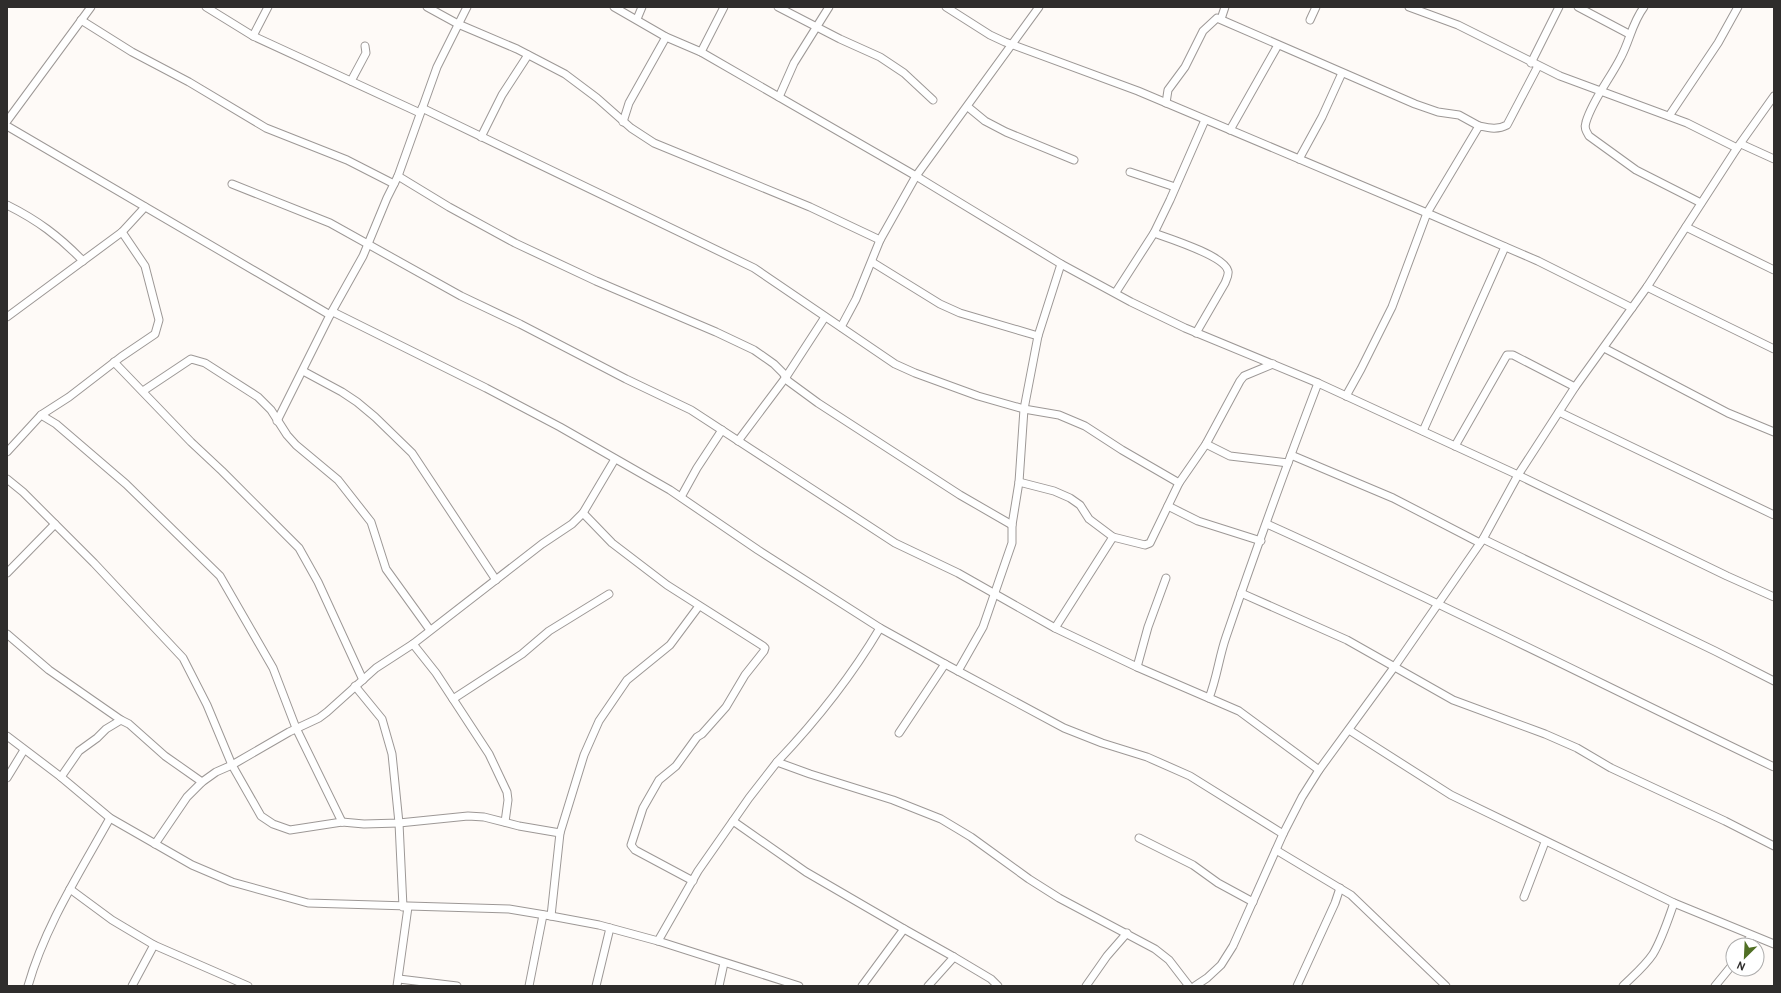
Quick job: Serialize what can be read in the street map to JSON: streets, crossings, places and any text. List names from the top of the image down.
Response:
{
  "north": "bottom left"
}
